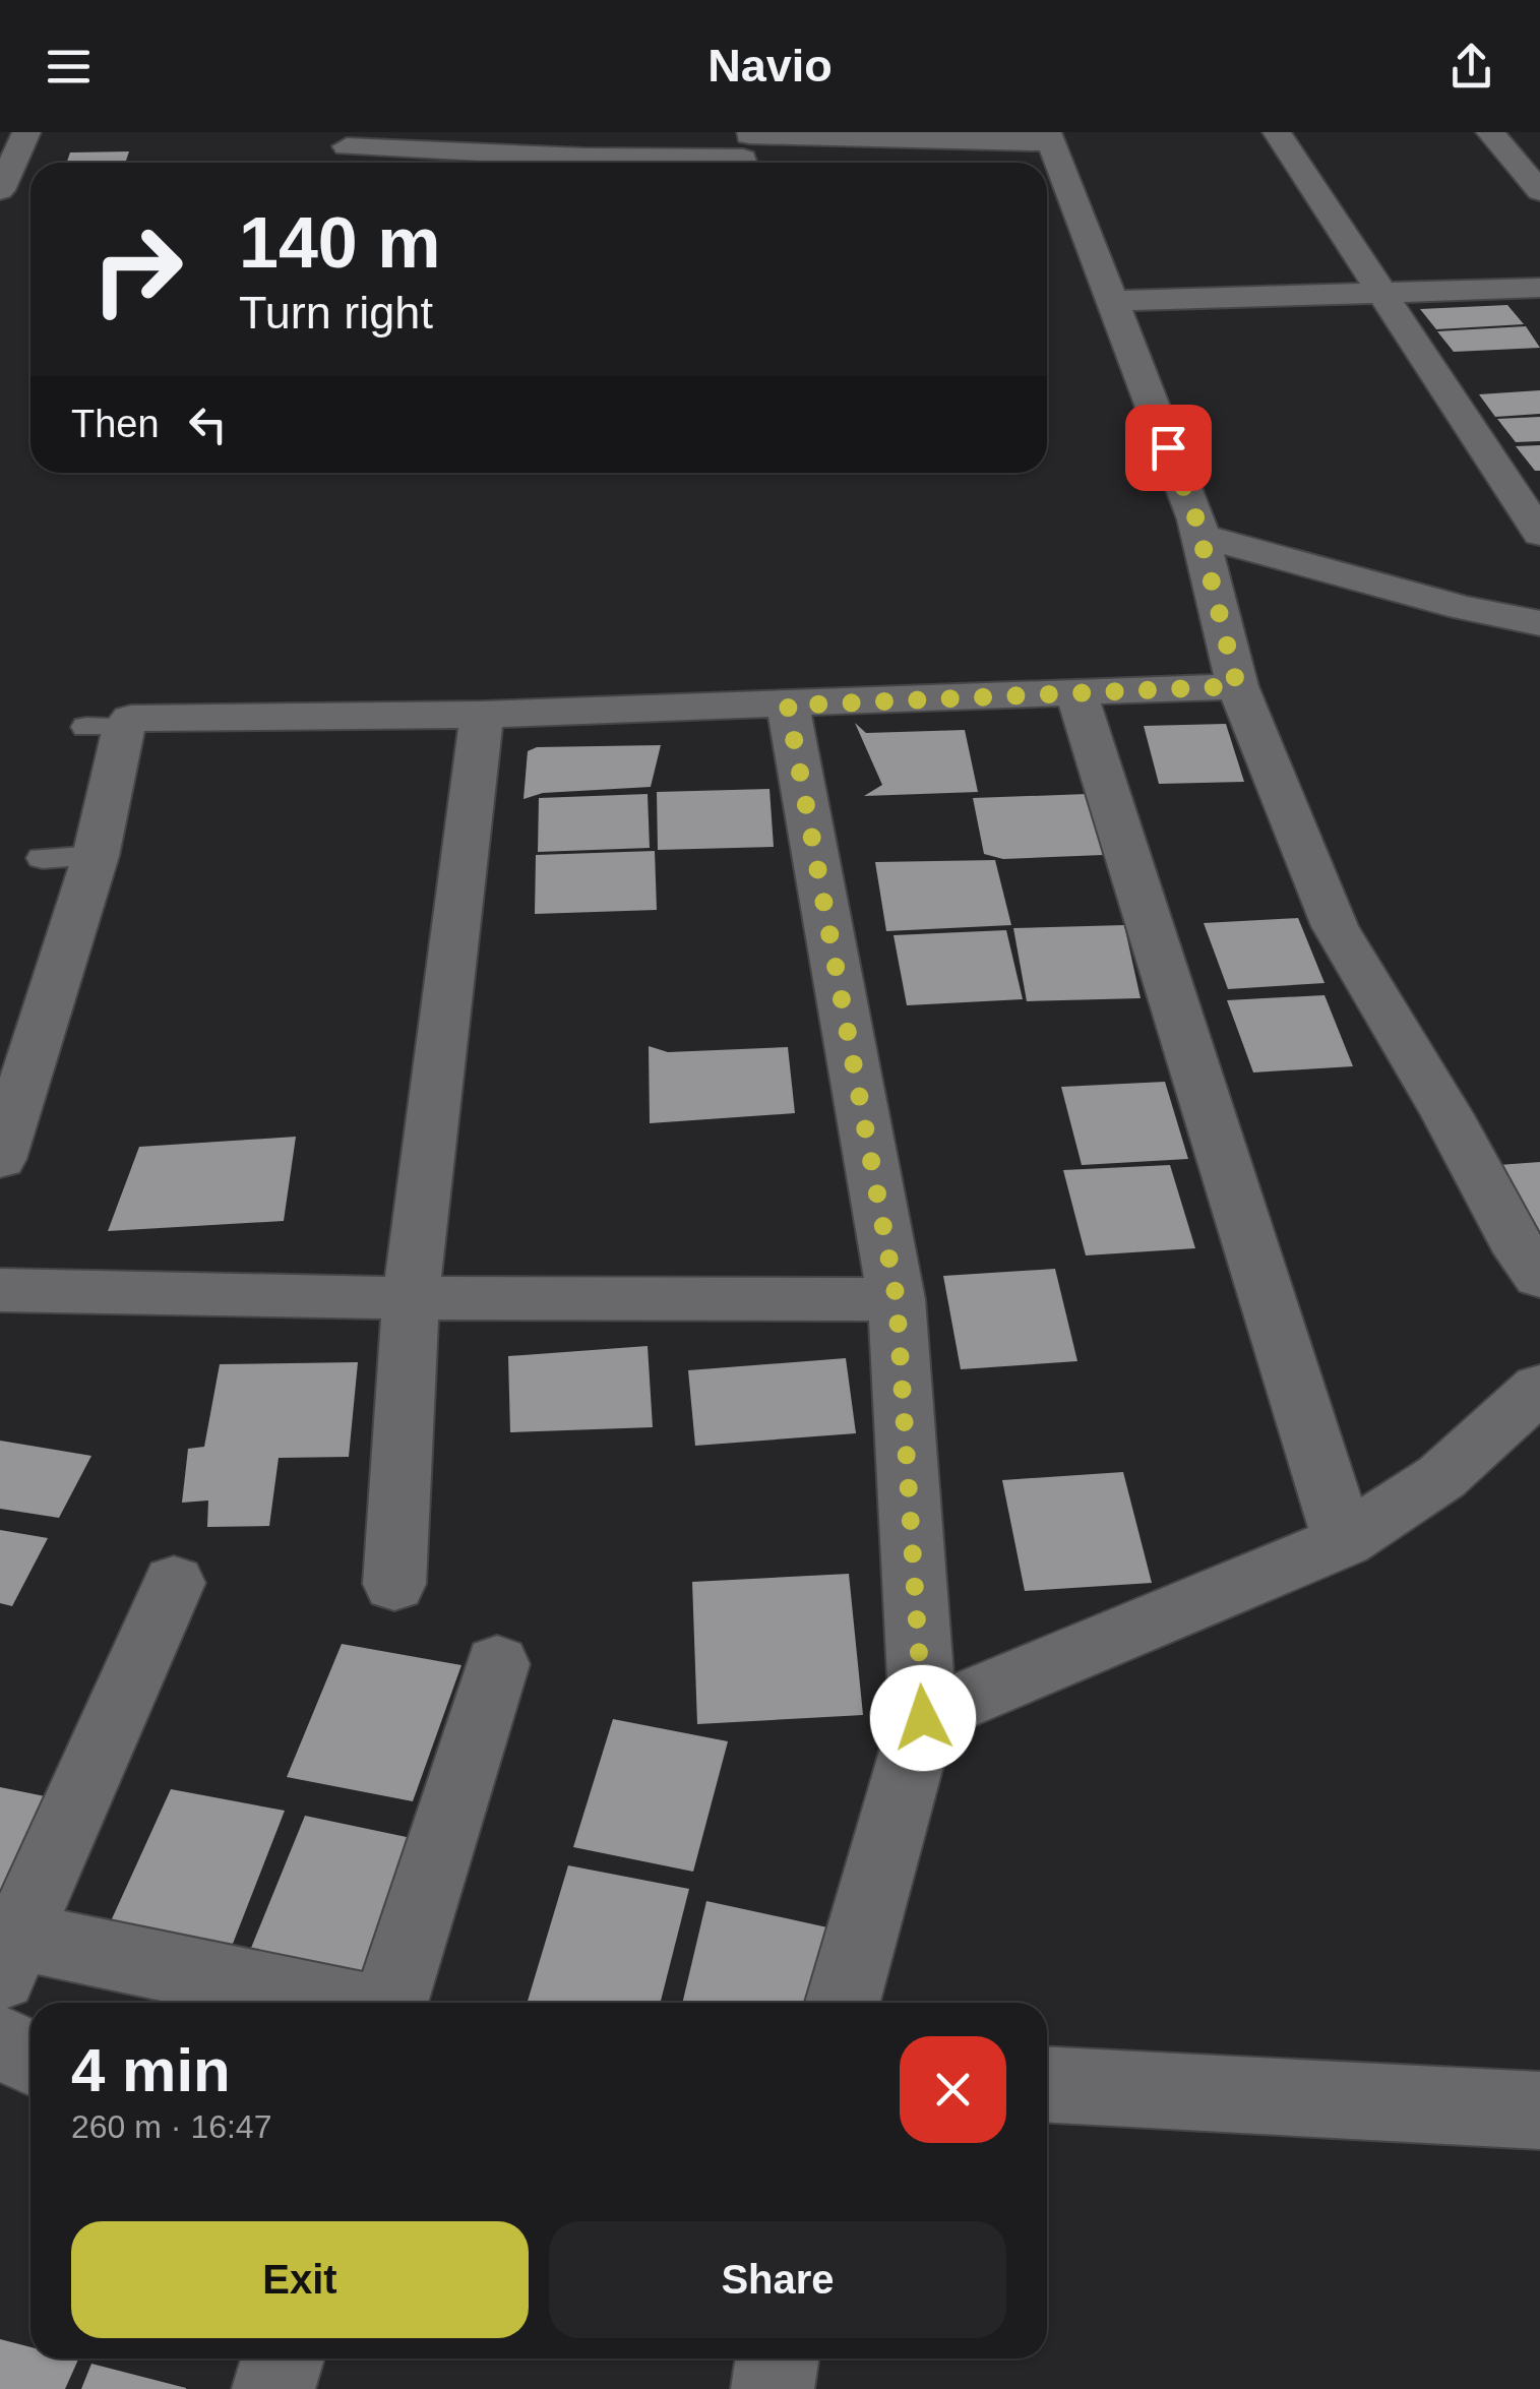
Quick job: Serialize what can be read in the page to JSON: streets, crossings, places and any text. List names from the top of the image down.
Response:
{
  "page": {
    "header": "Navio",
    "turn": ["140 m", "Turn right"],
    "then": "Then",
    "heading": ["4 min", "260 m · 16:47"],
    "buttons": ["Exit", "Share"]
  }
}
